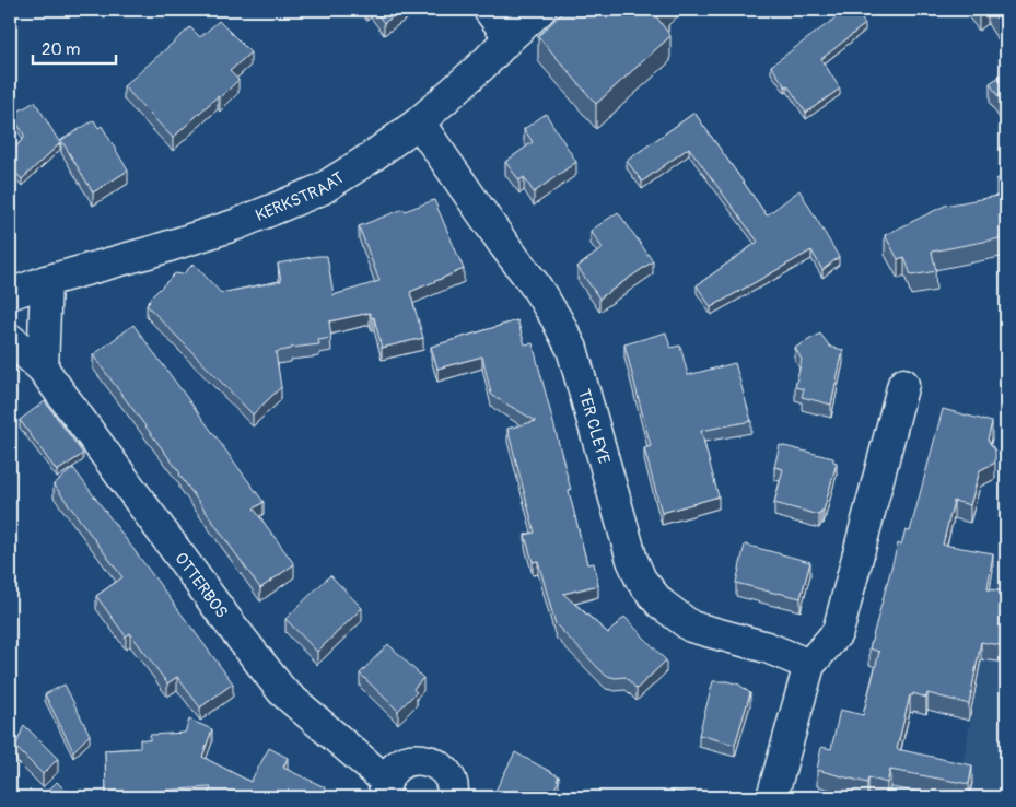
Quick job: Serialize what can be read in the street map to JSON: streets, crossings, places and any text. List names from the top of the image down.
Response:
{
  "streets": {
    "street": ["KERKSTRAAT", "TER CLEYE", "OTTERBOS"]
  },
  "crossings": [
    ["KERKSTRAAT", "TER CLEYE"]
  ],
  "scale_bar": "20 m"
}
